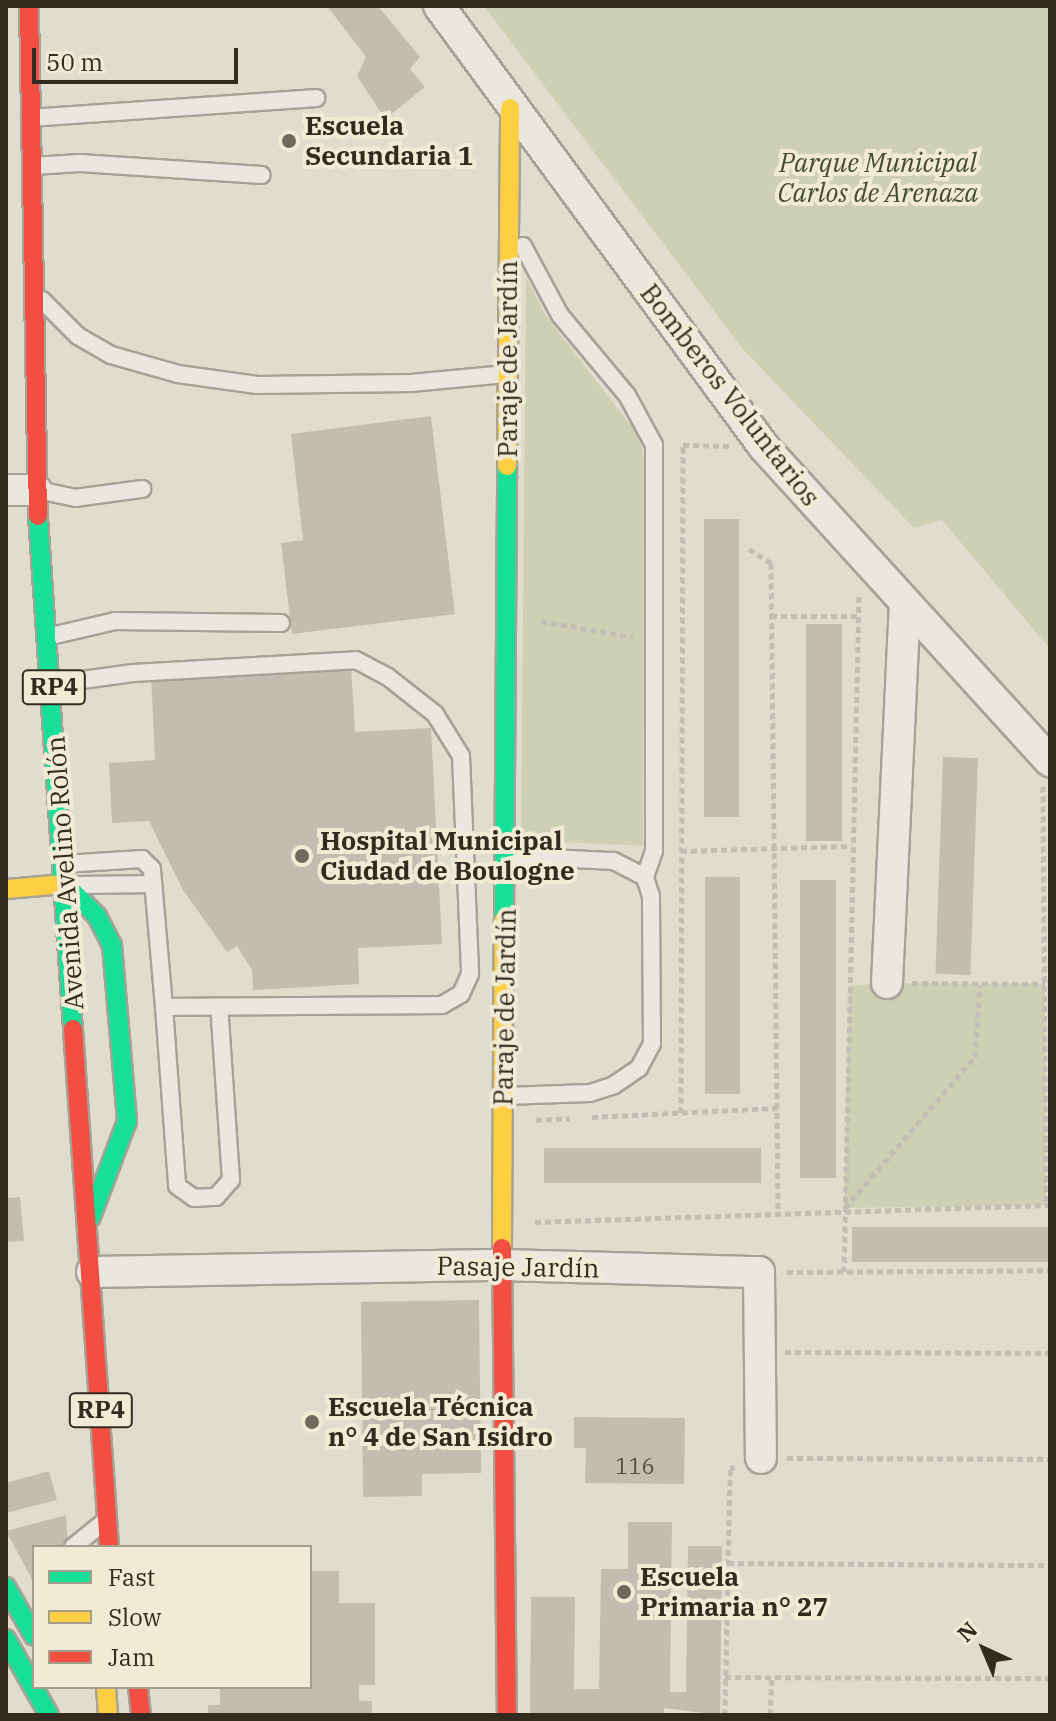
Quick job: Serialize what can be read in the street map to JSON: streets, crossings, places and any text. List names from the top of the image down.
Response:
{
  "streets": {
    "main road": ["Paraje de Jardín", "RP4", "Avenida Avelino Rolón"],
    "street": ["Bomberos Voluntarios", "Pasaje Jardín"]
  },
  "crossings": [
    ["Paraje de Jardín", "Bomberos Voluntarios"],
    ["Paraje de Jardín", "Pasaje Jardín"],
    ["Avenida Avelino Rolón", "Pasaje Jardín"]
  ],
  "parks": ["Parque Municipal Carlos de Arenaza"],
  "places": [
    "Escuela Secundaria 1",
    "Hospital Municipal Ciudad de Boulogne",
    "Escuela Técnica n° 4 de San Isidro",
    "Escuela Primaria n° 27"
  ],
  "house_numbers": ["116"],
  "legend": ["Fast", "Slow", "Jam"],
  "scale_bar": "50 m",
  "north": "top left"
}
